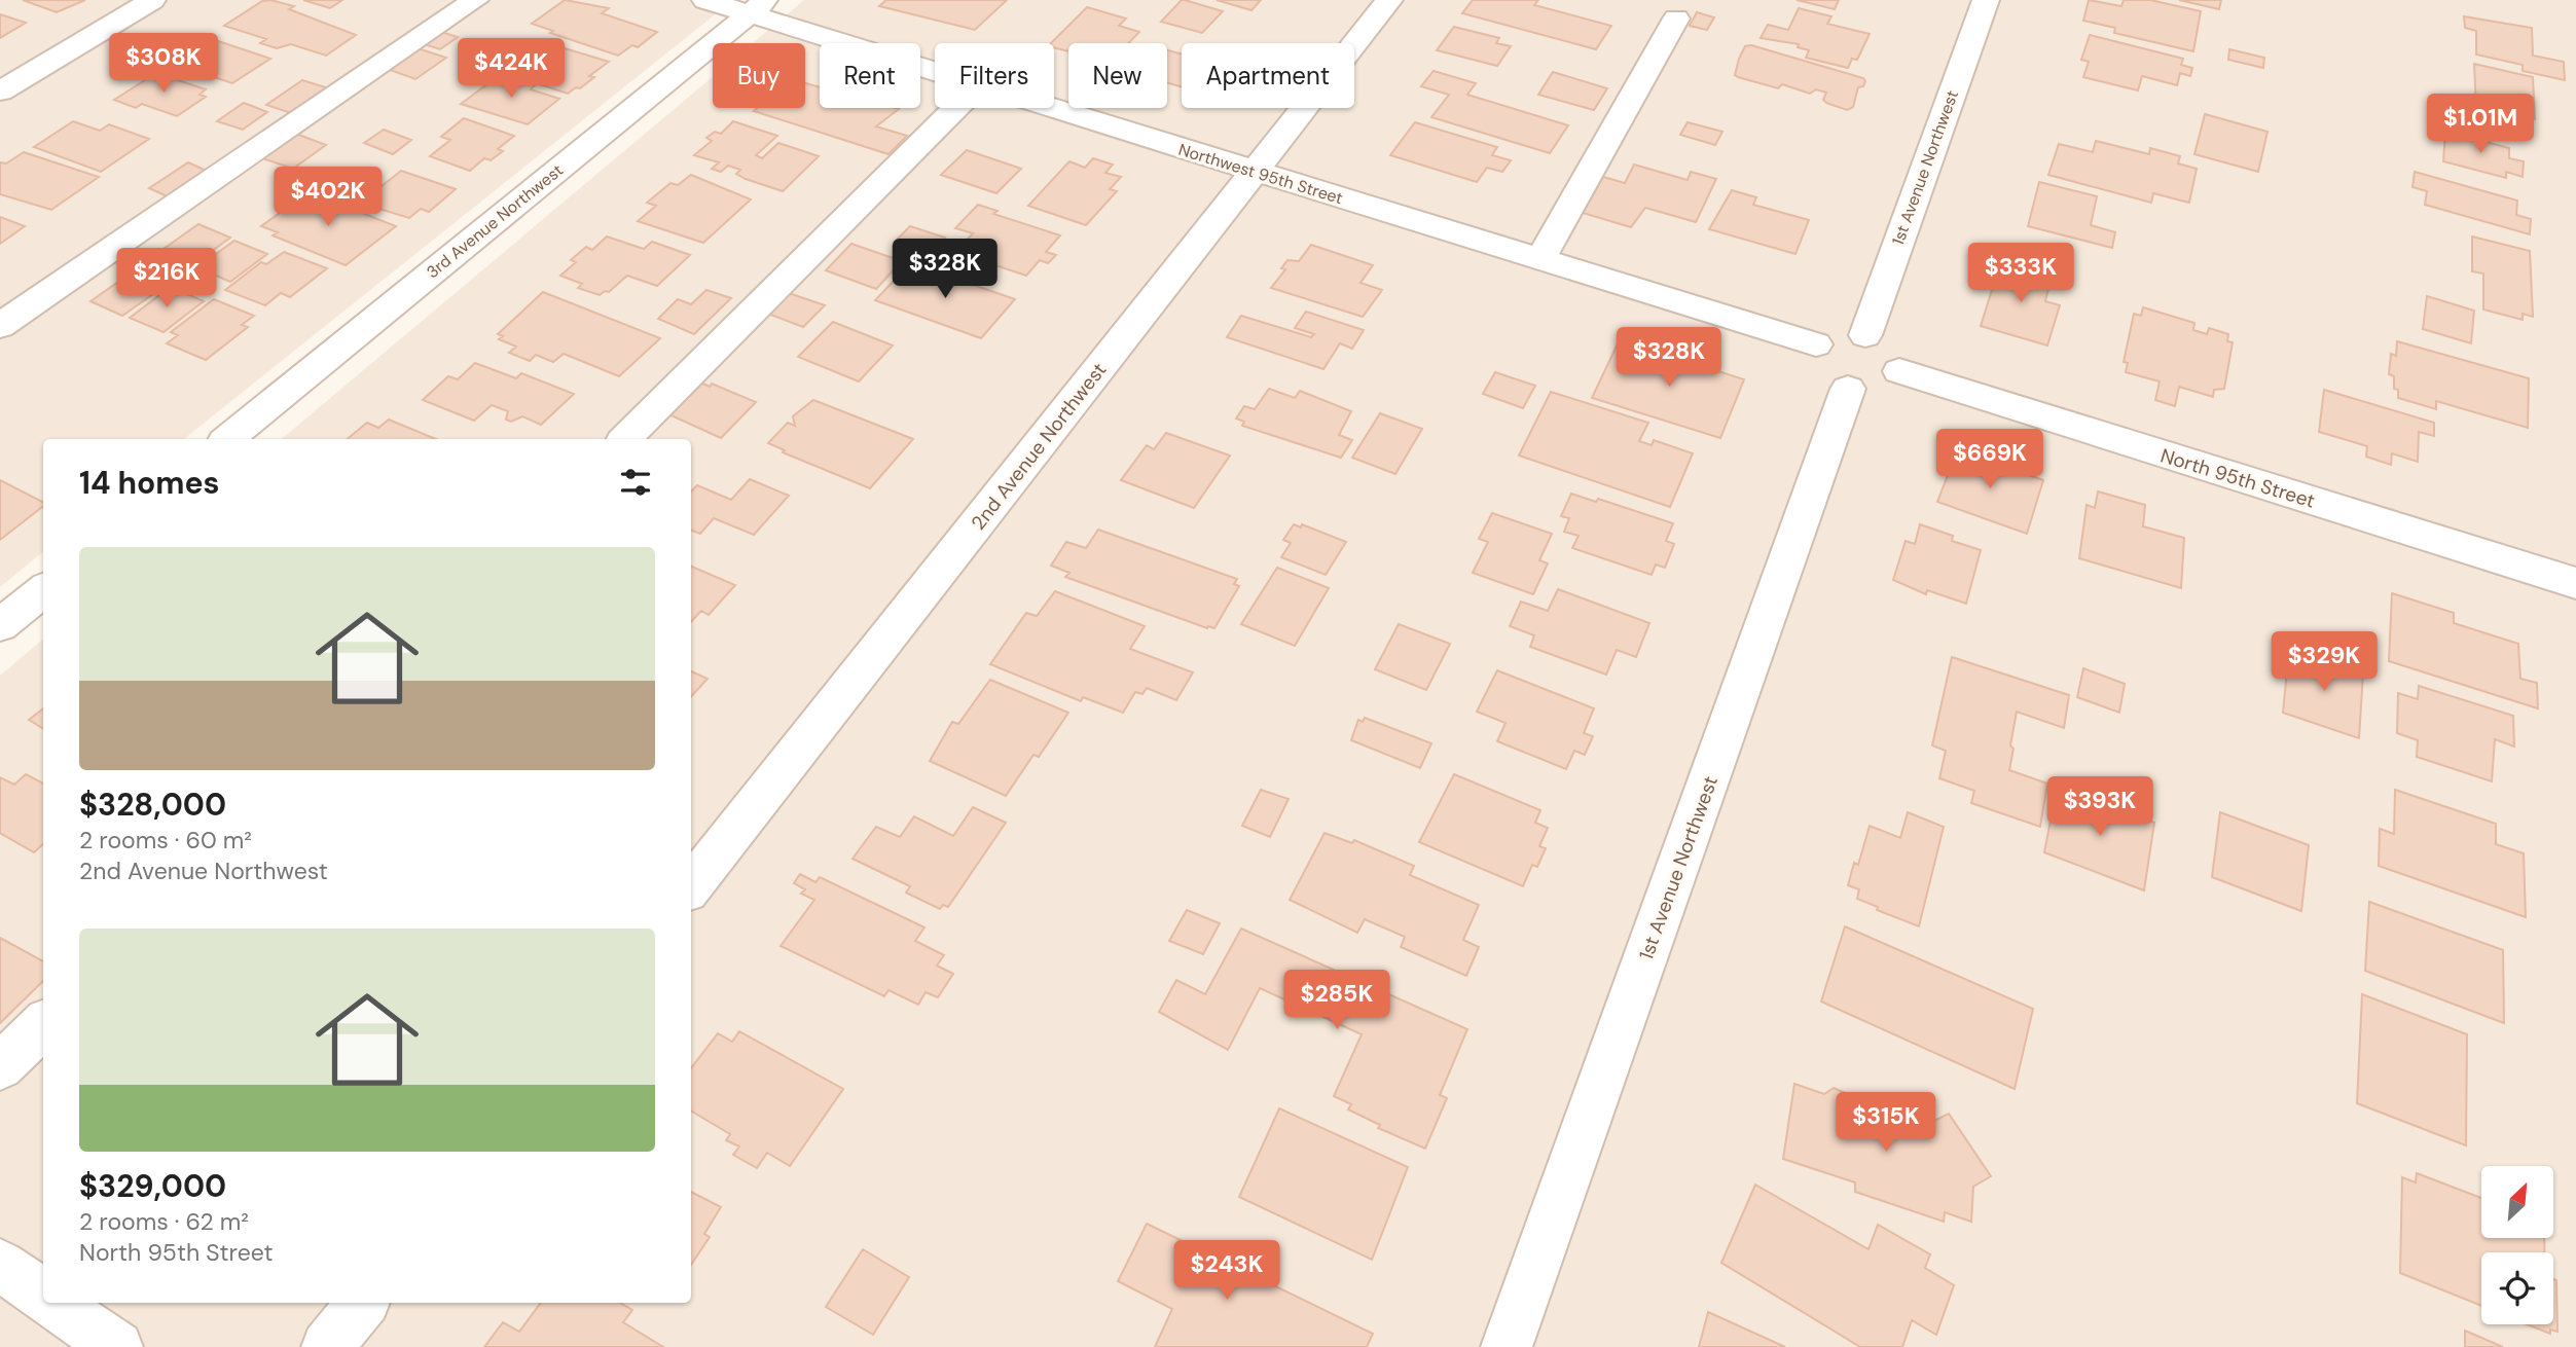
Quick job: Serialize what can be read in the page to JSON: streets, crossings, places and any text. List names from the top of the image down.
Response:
{
  "streets": {
    "street": [
      "1st Avenue Northwest",
      "Northwest 95th Street",
      "3rd Avenue Northwest",
      "2nd Avenue Northwest",
      "North 95th Street"
    ]
  },
  "crossings": [
    ["1st Avenue Northwest", "Northwest 95th Street"],
    ["1st Avenue Northwest", "North 95th Street"],
    ["Northwest 95th Street", "3rd Avenue Northwest"],
    ["Northwest 95th Street", "2nd Avenue Northwest"],
    ["Northwest 95th Street", "North 95th Street"]
  ],
  "north": "top right",
  "page": {
    "price": [
      "$308K",
      "$424K",
      "$1.01M",
      "$402K",
      "$328K",
      "$333K",
      "$216K",
      "$328K",
      "$669K",
      "$329K",
      "$393K",
      "$285K",
      "$315K",
      "$243K"
    ],
    "chip": [
      "Buy",
      "Rent",
      "Filters",
      "New",
      "Apartment"
    ],
    "heading": "14 homes",
    "list": [
      {
        "name": "$328,000",
        "note": "2 rooms · 60 m² · 2nd Avenue Northwest"
      },
      {
        "name": "$329,000",
        "note": "2 rooms · 62 m² · North 95th Street"
      }
    ]
  }
}
